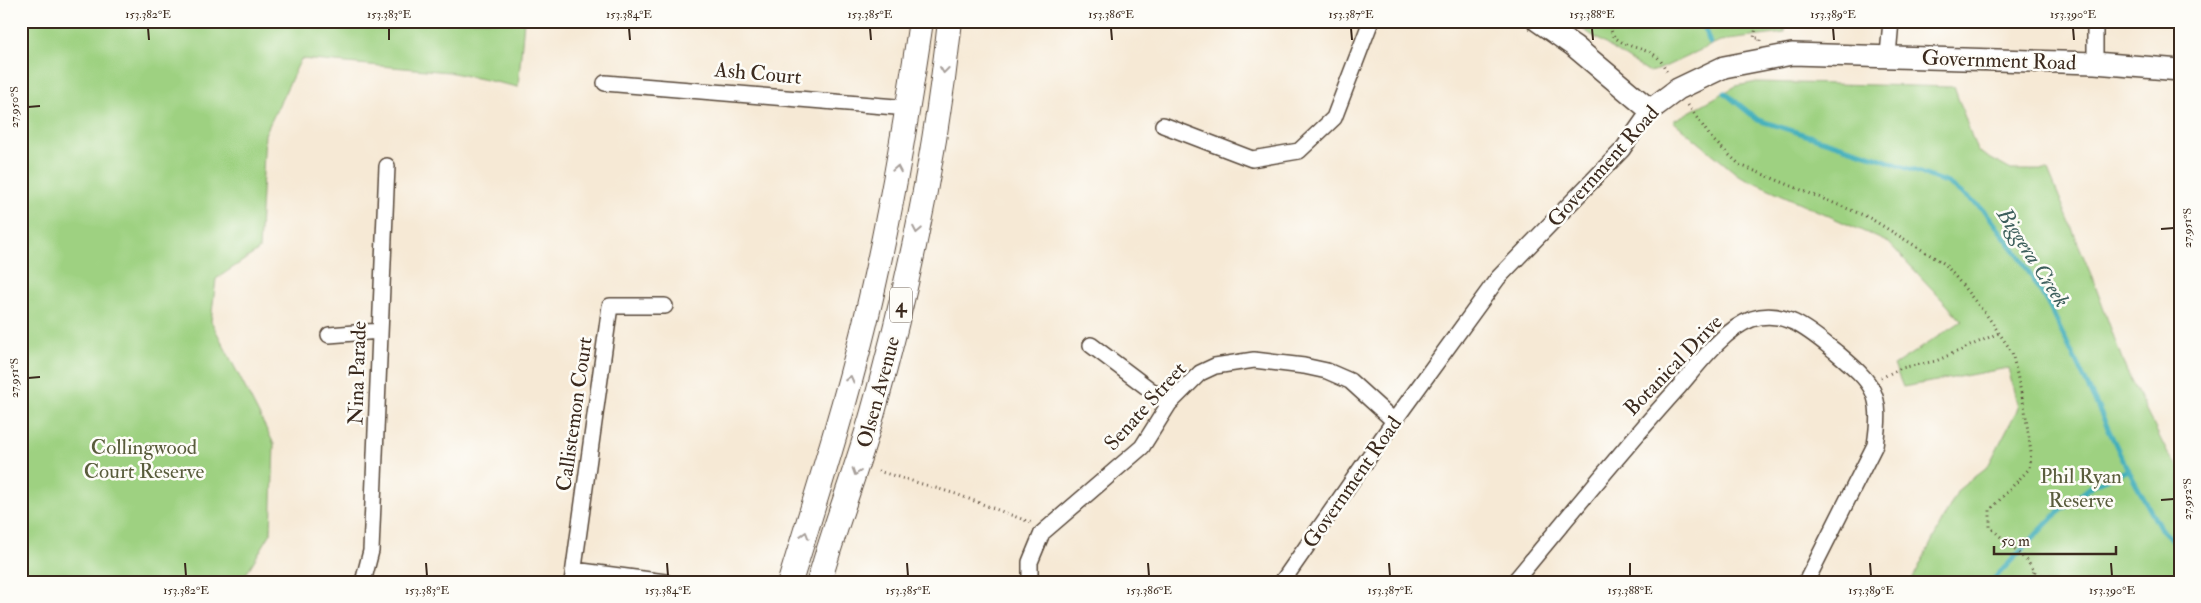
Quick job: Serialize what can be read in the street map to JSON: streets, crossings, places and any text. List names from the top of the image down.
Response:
{
  "streets": {
    "main road": ["4", "Olsen Avenue"],
    "street": [
      "Government Road",
      "Ash Court",
      "Botanical Drive",
      "Nina Parade",
      "Senate Street",
      "Callistemon Court"
    ]
  },
  "crossings": [
    ["Government Road", "Senate Street"],
    ["Ash Court", "Olsen Avenue"]
  ],
  "water": ["Biggera Creek"],
  "parks": ["Collingwood Court Reserve", "Phil Ryan Reserve"],
  "scale_bar": "50 m",
  "coordinates": [
    "153.382°E",
    "153.383°E",
    "153.384°E",
    "153.385°E",
    "153.386°E",
    "153.387°E",
    "153.388°E",
    "153.389°E",
    "153.390°E",
    "27.950°S",
    "27.951°S",
    "27.952°S"
  ]
}
